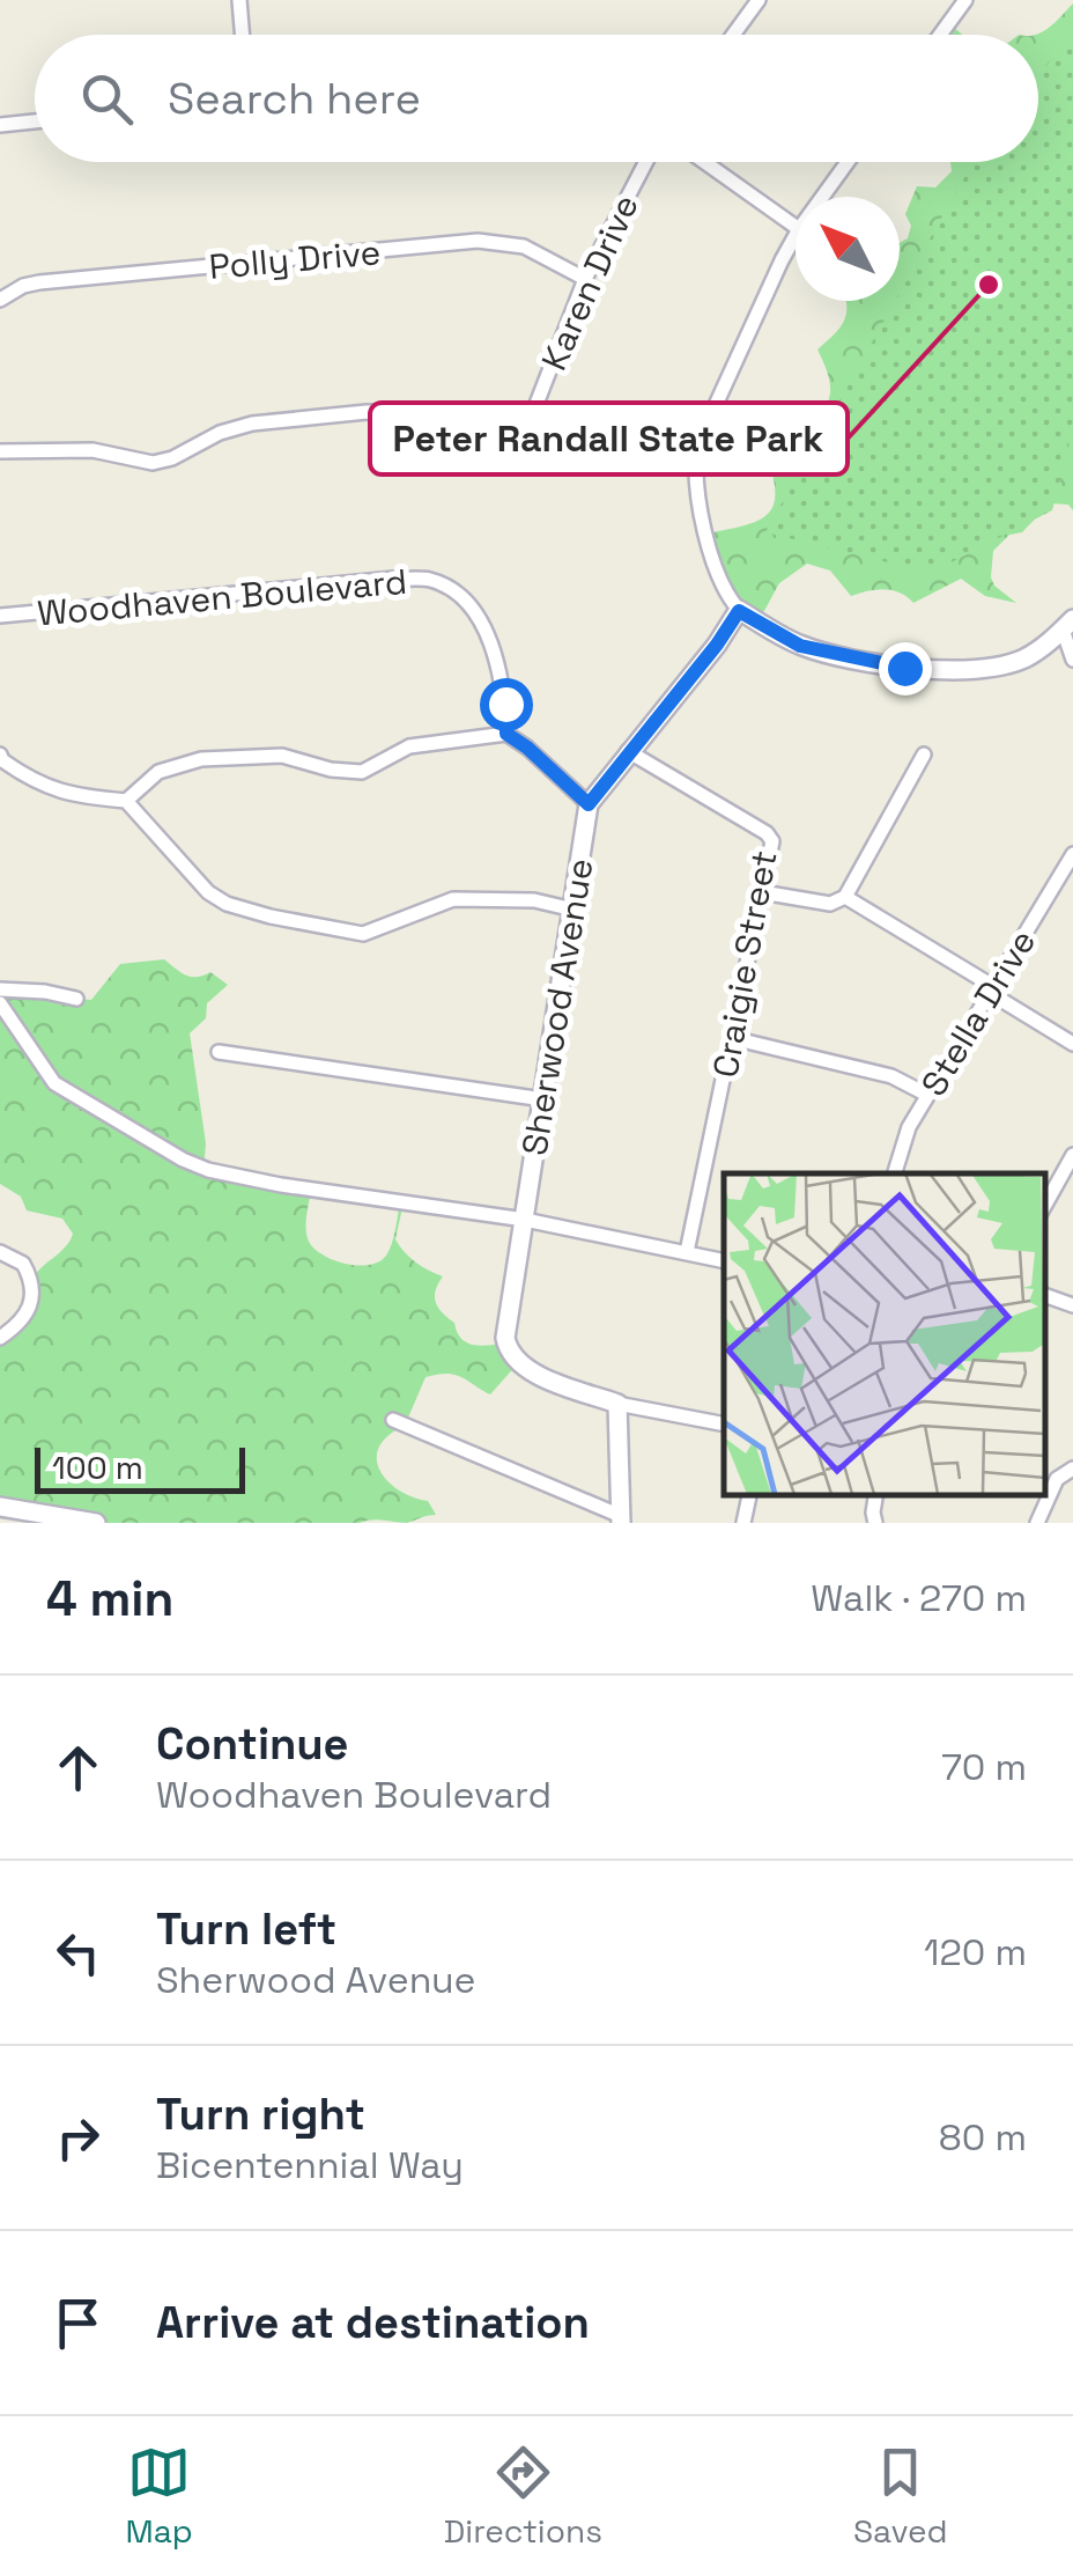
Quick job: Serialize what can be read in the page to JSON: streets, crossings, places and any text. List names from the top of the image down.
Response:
{
  "streets": {
    "street": [
      "Polly Drive",
      "Karen Drive",
      "Woodhaven Boulevard",
      "Craigie Street",
      "Sherwood Avenue",
      "Stella Drive"
    ]
  },
  "crossings": [
    ["Polly Drive", "Karen Drive"],
    ["Craigie Street", "Sherwood Avenue"]
  ],
  "places": ["Peter Randall State Park"],
  "scale_bar": "100 m",
  "north": "top left",
  "page": {
    "search": "Search here",
    "scale": "100 m",
    "heading": ["4 min", "Walk · 270 m"],
    "list": [
      ["Continue", "Woodhaven Boulevard", "70 m"],
      ["Turn left", "Sherwood Avenue", "120 m"],
      ["Turn right", "Bicentennial Way", "80 m"],
      "Arrive at destination"
    ],
    "nav": ["Map", "Directions", "Saved"]
  }
}
